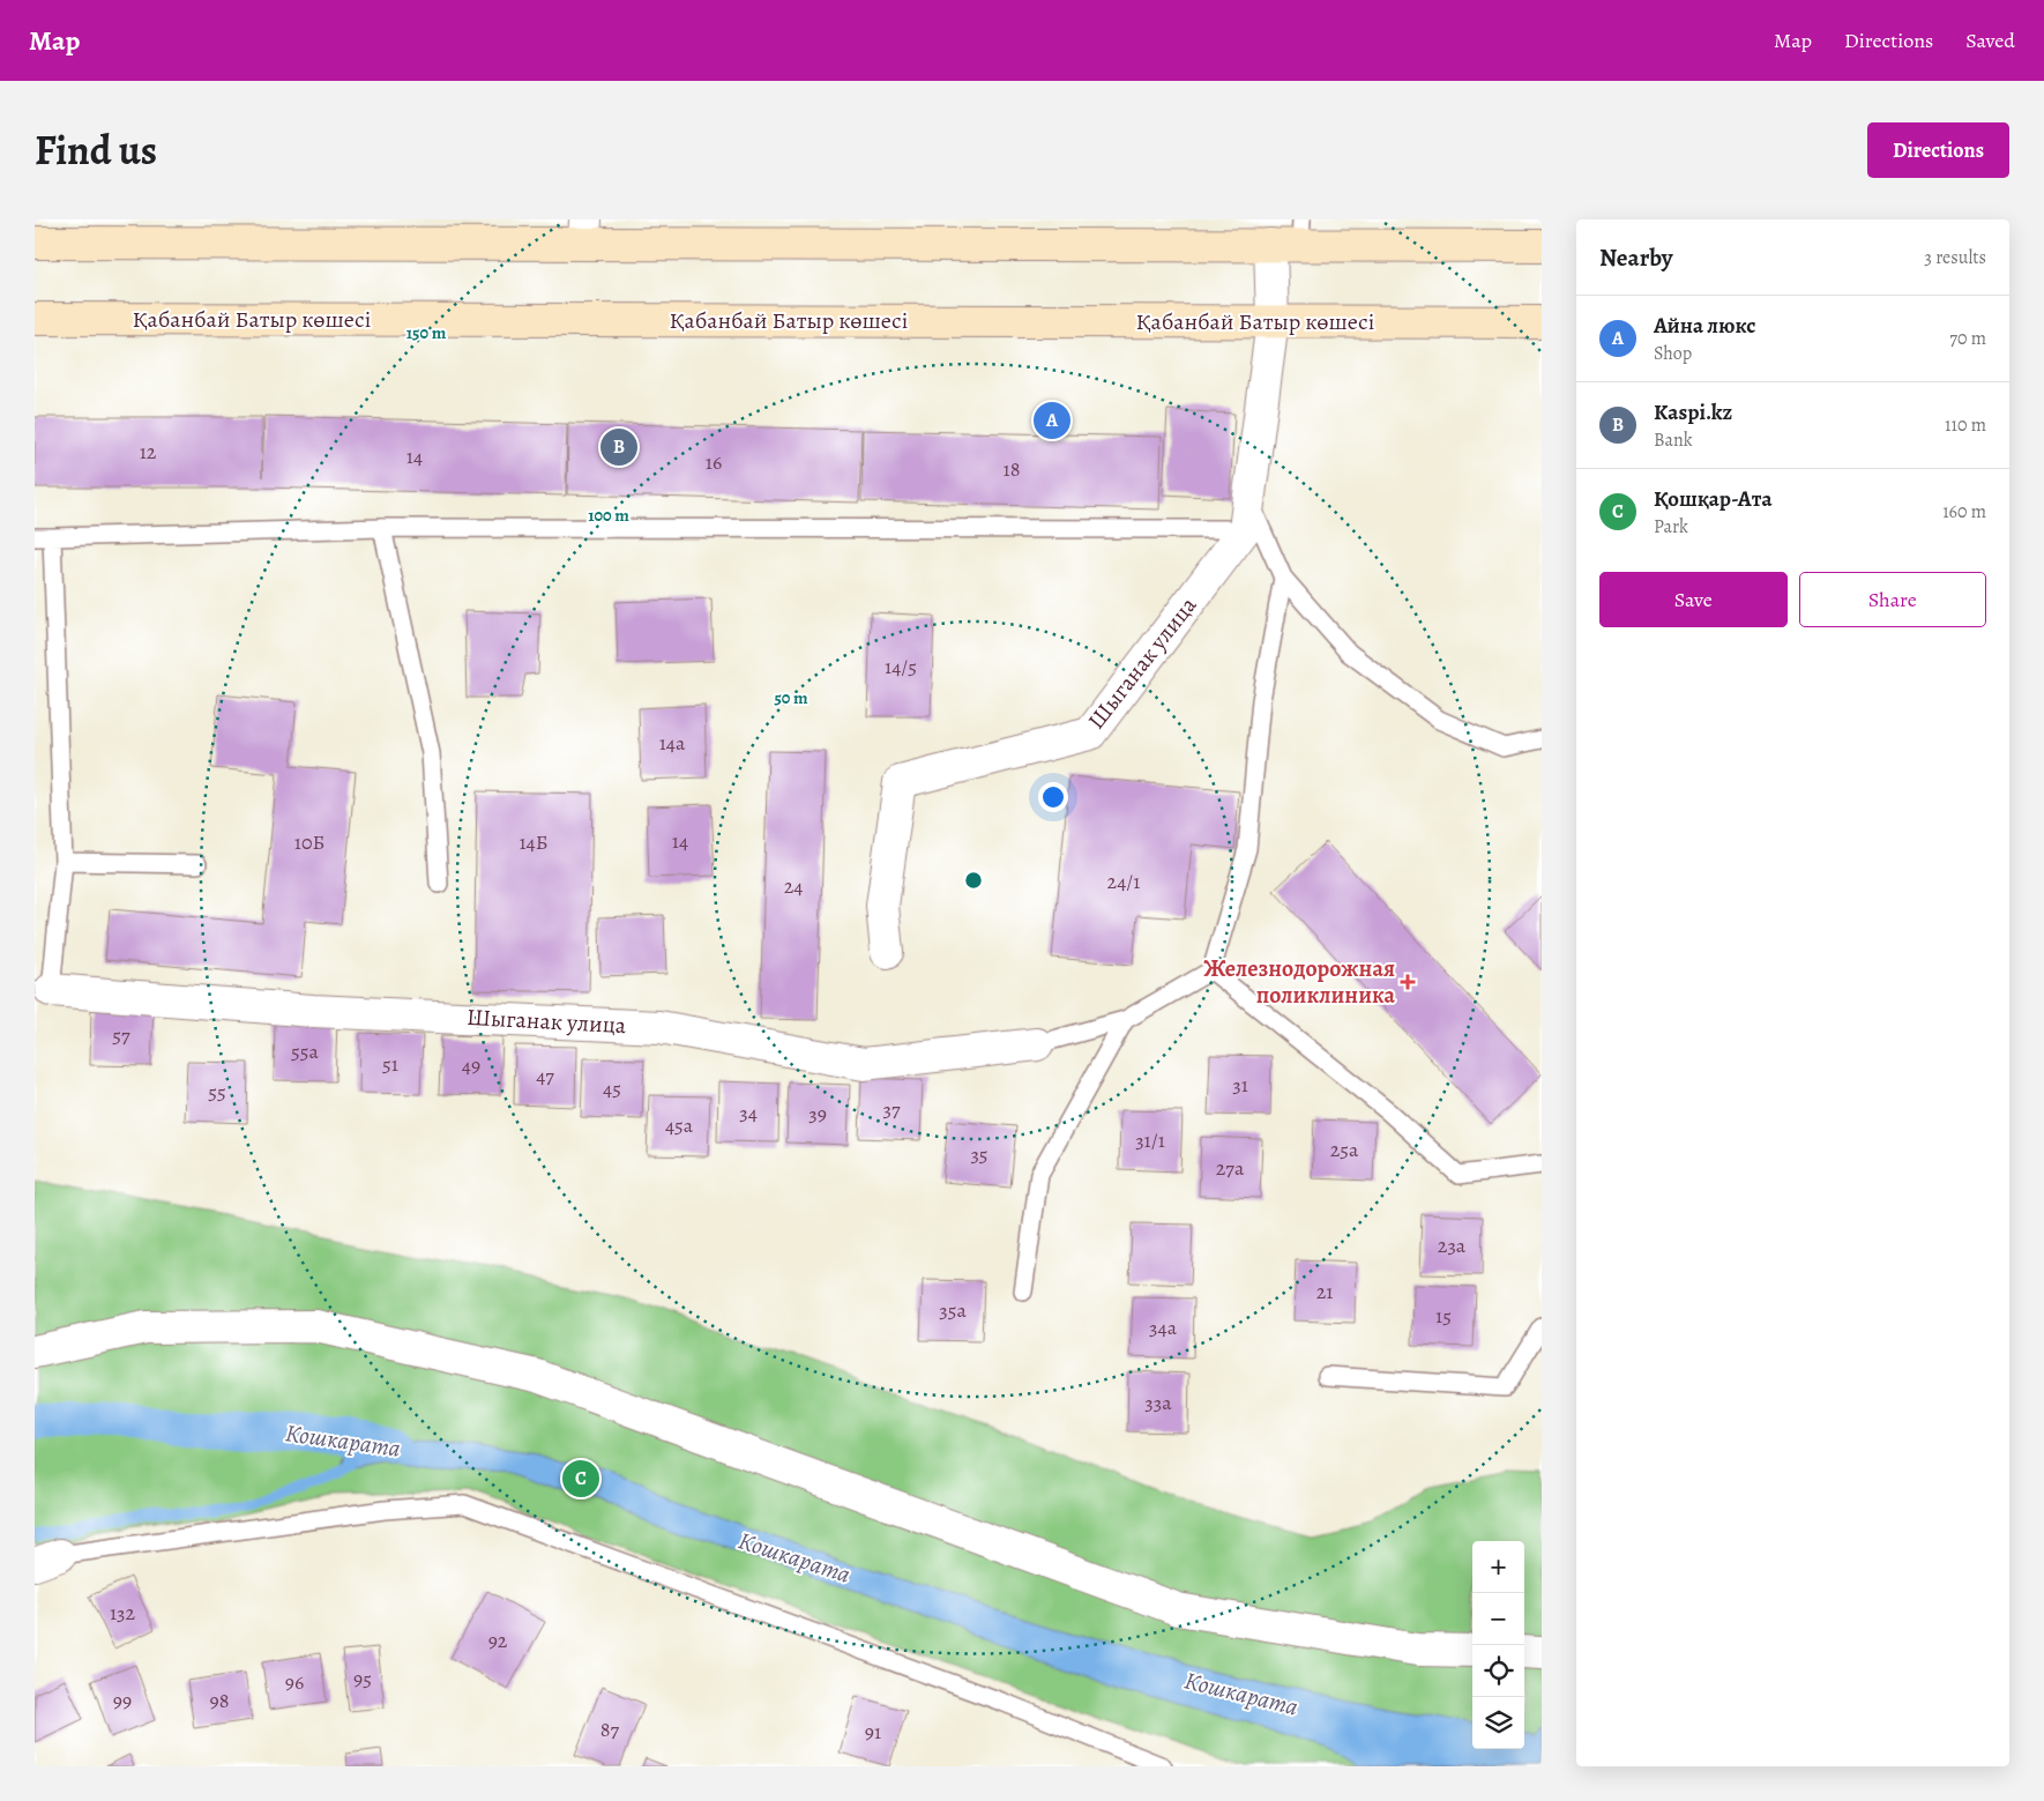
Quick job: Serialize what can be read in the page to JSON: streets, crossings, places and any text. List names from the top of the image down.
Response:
{
  "streets": {
    "main road": ["Қабанбай Батыр көшесі"],
    "street": ["Шыганак улица"]
  },
  "crossings": [
    ["Қабанбай Батыр көшесі", "Шыганак улица"]
  ],
  "water": ["Кошкарата"],
  "places": {
    "health": ["Железнодорожная поликлиника"]
  },
  "house_numbers": [
    "12",
    "14",
    "16",
    "18",
    "14/5",
    "14а",
    "14",
    "10Б",
    "14Б",
    "24/1",
    "24",
    "57",
    "55а",
    "51",
    "49",
    "47",
    "31",
    "45",
    "55",
    "37",
    "34",
    "39",
    "45а",
    "31/1",
    "25а",
    "35",
    "27а",
    "23а",
    "21",
    "35а",
    "15",
    "34а",
    "33а",
    "132",
    "92",
    "95",
    "96",
    "99",
    "98",
    "87",
    "91"
  ],
  "page": {
    "header": "Map",
    "nav": ["Map", "Directions", "Saved"],
    "title": "Find us",
    "buttons": [
      "Directions",
      ["Save", "Share"]
    ],
    "heading": ["Nearby", "3 results"],
    "list": [
      {
        "mark": "A",
        "name": "Айна люкс",
        "note": "Shop",
        "value": "70 m"
      },
      {
        "mark": "B",
        "name": "Kaspi.kz",
        "note": "Bank",
        "value": "110 m"
      },
      {
        "mark": "C",
        "name": "Қошқар-Ата",
        "note": "Park",
        "value": "160 m"
      }
    ],
    "pins": ["A", "B", "C"],
    "map_buttons": ["+", "−"]
  },
  "rings": ["150 m", "100 m", "50 m"]
}
